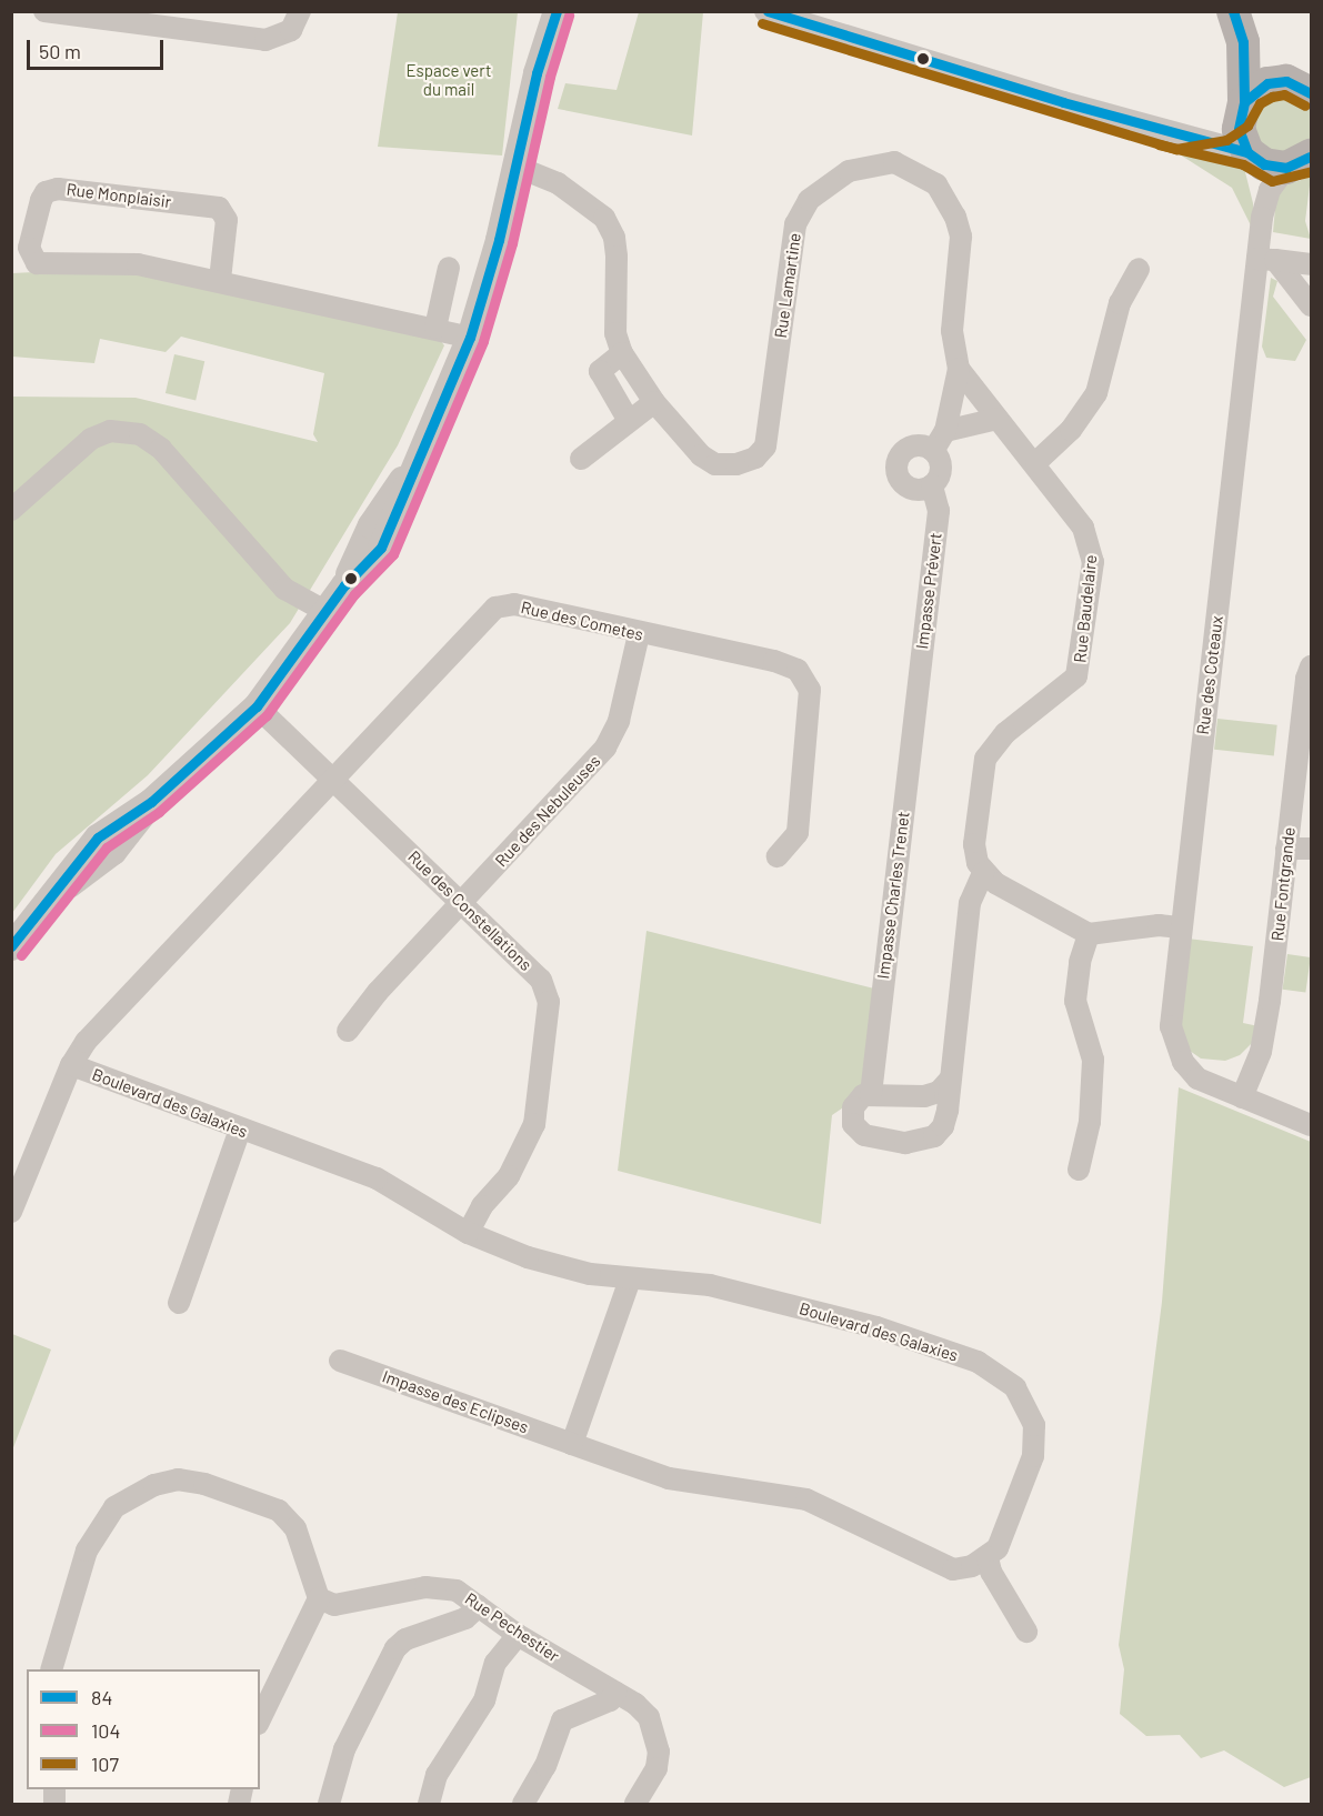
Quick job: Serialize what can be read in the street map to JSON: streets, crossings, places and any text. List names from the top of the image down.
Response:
{
  "streets": {
    "street": [
      "Rue Monplaisir",
      "Rue Lamartine",
      "Impasse Prévert",
      "Rue Baudelaire",
      "Rue des Cometes",
      "Rue des Coteaux",
      "Rue des Nebuleuses",
      "Rue Fontgrande",
      "Impasse Charles Trenet",
      "Rue des Constellations",
      "Boulevard des Galaxies",
      "Impasse des Eclipses",
      "Rue Pechestier"
    ]
  },
  "crossings": [
    ["Rue Lamartine", "Rue Baudelaire"],
    ["Impasse Prévert", "Impasse Charles Trenet"],
    ["Rue des Cometes", "Rue des Nebuleuses"],
    ["Rue des Cometes", "Rue des Constellations"],
    ["Rue des Cometes", "Boulevard des Galaxies"],
    ["Rue des Coteaux", "Rue Fontgrande"],
    ["Rue des Nebuleuses", "Rue des Constellations"],
    ["Rue des Constellations", "Boulevard des Galaxies"]
  ],
  "parks": ["Espace vert du mail"],
  "lines": ["transit line 84", "transit line 104", "transit line 107"],
  "legend": ["84", "104", "107"],
  "scale_bar": "50 m"
}
